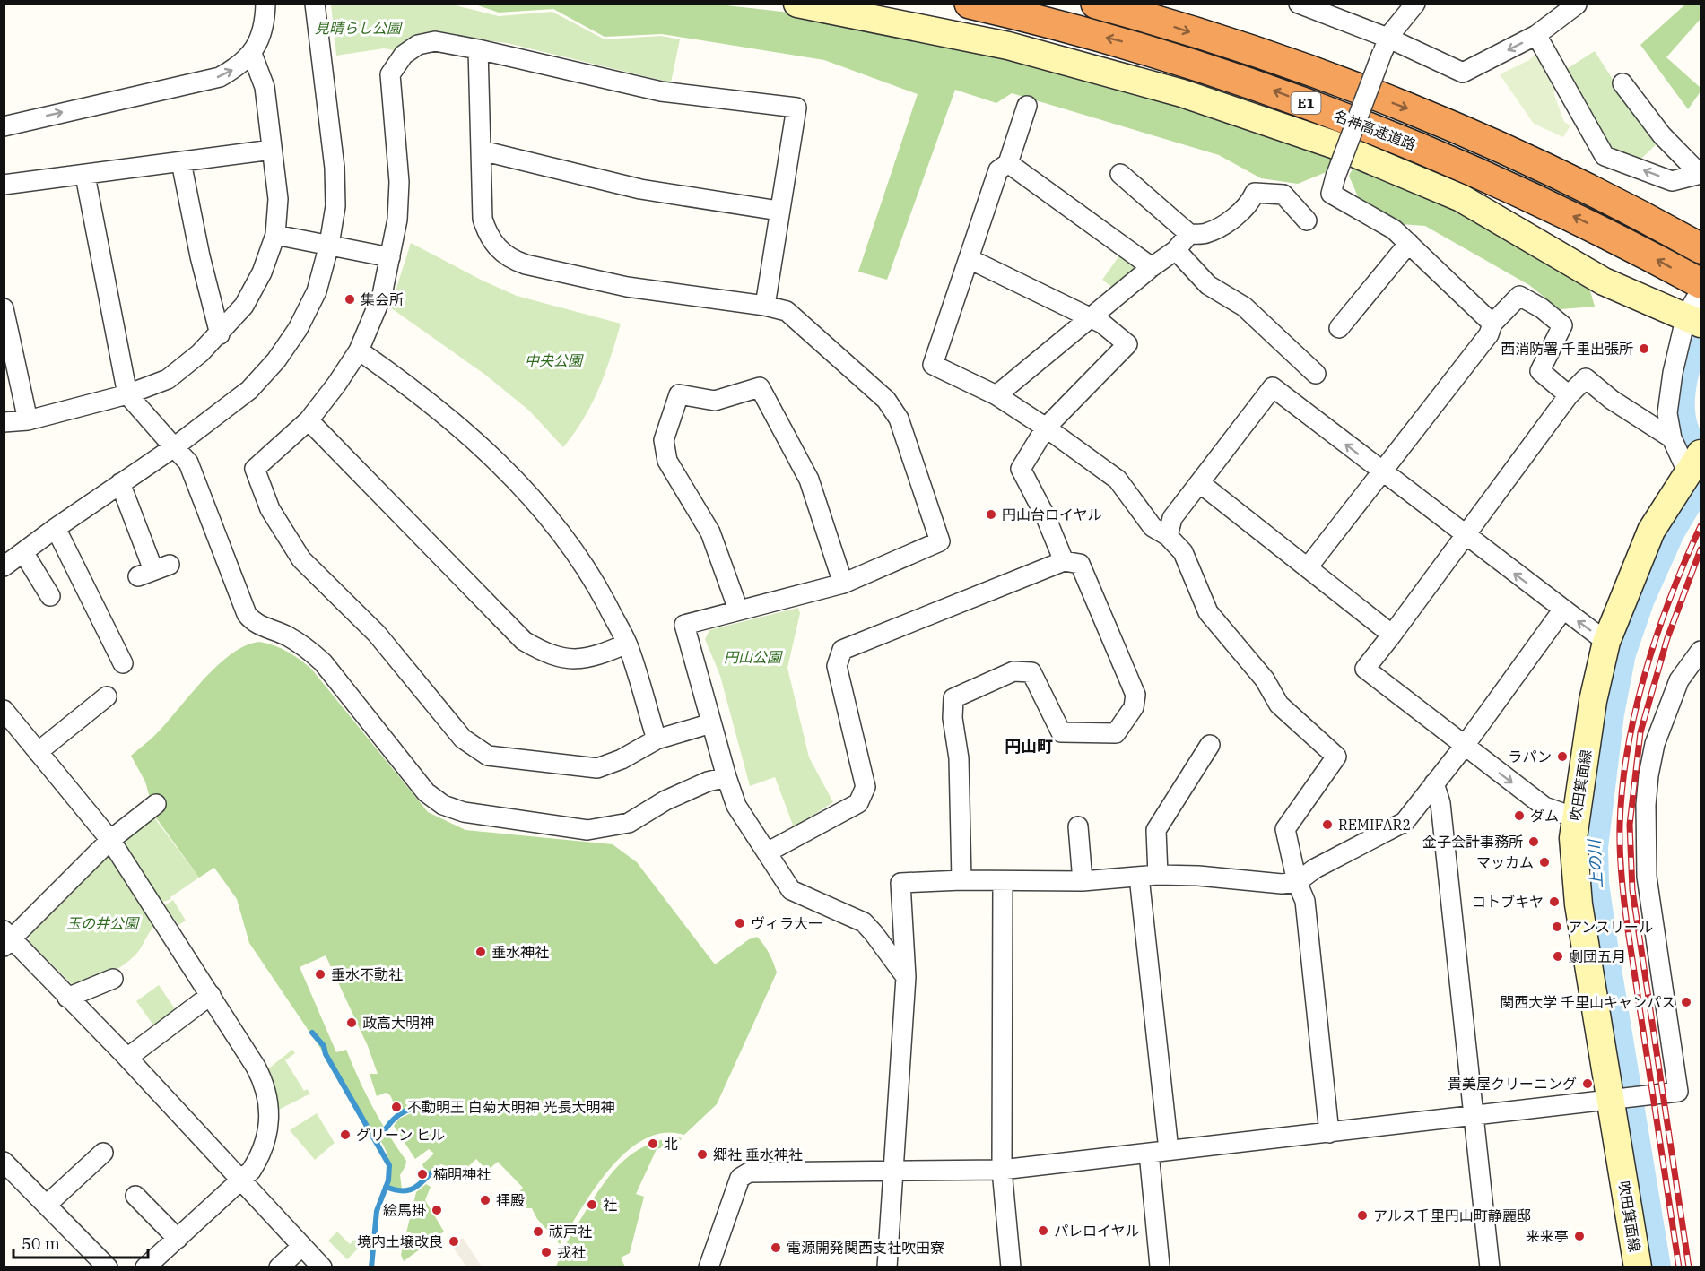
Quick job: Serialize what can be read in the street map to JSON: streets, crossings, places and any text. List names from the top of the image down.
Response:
{
  "streets": {
    "highway": ["E1", "名神高速道路"],
    "street": ["吹田箕面線"]
  },
  "districts": ["円山町"],
  "water": ["上の川"],
  "parks": [
    "見晴らし公園",
    "中央公園",
    "円山公園",
    "玉の井公園"
  ],
  "places": [
    "集会所",
    "西消防署 千里出張所",
    "円山台ロイヤル",
    "ラパン",
    "ダム",
    "REMIFAR2",
    "金子会計事務所",
    "マッカム",
    "コトブキヤ",
    "ヴィラ大一",
    "アンスリール",
    "垂水神社",
    "劇団五月",
    "垂水不動社",
    "関西大学 千里山キャンパス",
    "政高大明神",
    "貴美屋クリーニング",
    "不動明王 白菊大明神 光長大明神",
    "グリーン ヒル",
    "北",
    "郷社 垂水神社",
    "楠明神社",
    "拝殿",
    "社",
    "絵馬掛",
    "アルス千里円山町静麗邸",
    "パレロイヤル",
    "祓戸社",
    "来来亭",
    "境内土壌改良",
    "電源開発関西支社吹田寮",
    "戎社"
  ],
  "scale_bar": "50 m"
}
